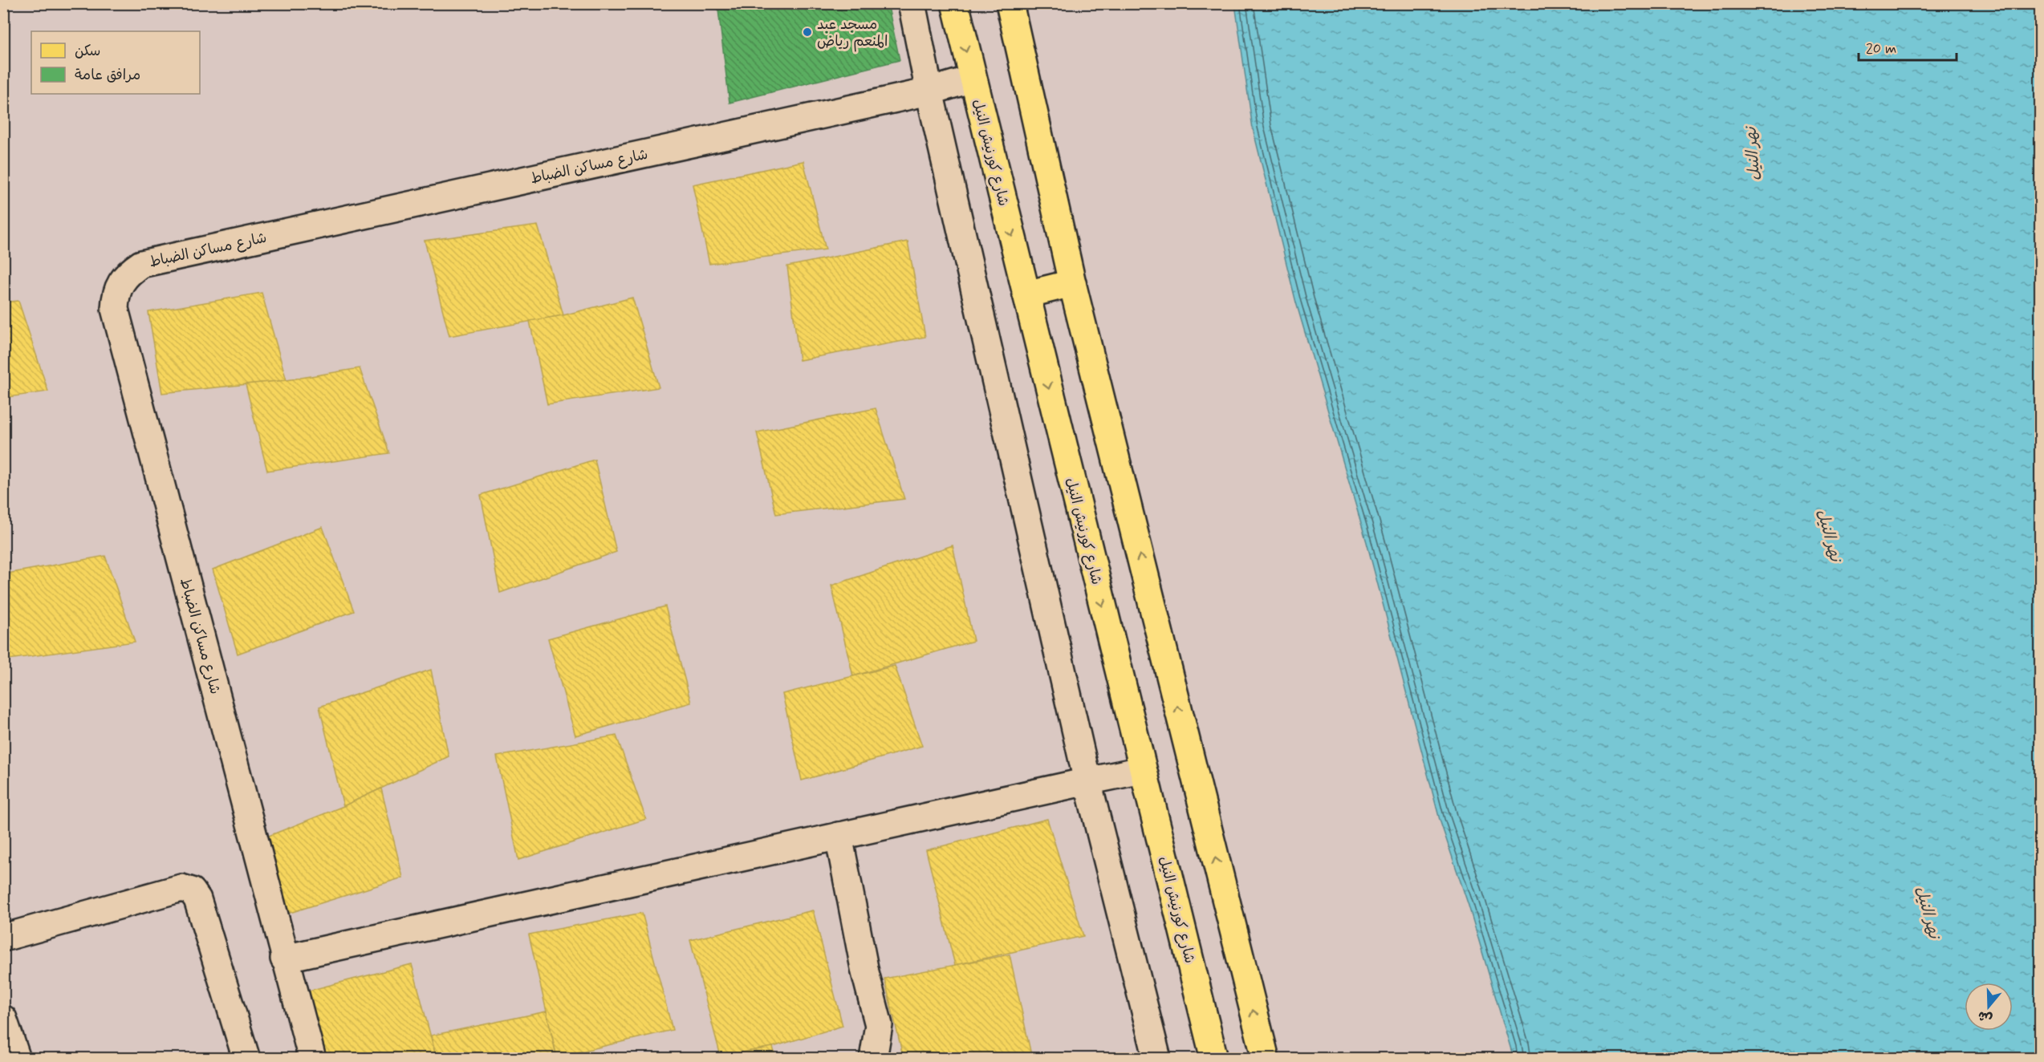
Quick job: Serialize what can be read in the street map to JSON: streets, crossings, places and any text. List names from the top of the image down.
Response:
{
  "streets": {
    "highway": ["شارع كورنيش النيل"],
    "street": ["شارع مساكن الضباط"]
  },
  "crossings": [
    ["شارع كورنيش النيل", "شارع مساكن الضباط"]
  ],
  "water": ["نهر النيل"],
  "places": ["مسجد عبد المنعم رياض"],
  "legend": ["سكن", "مرافق عامة"],
  "scale_bar": "20 m",
  "north": "bottom"
}
